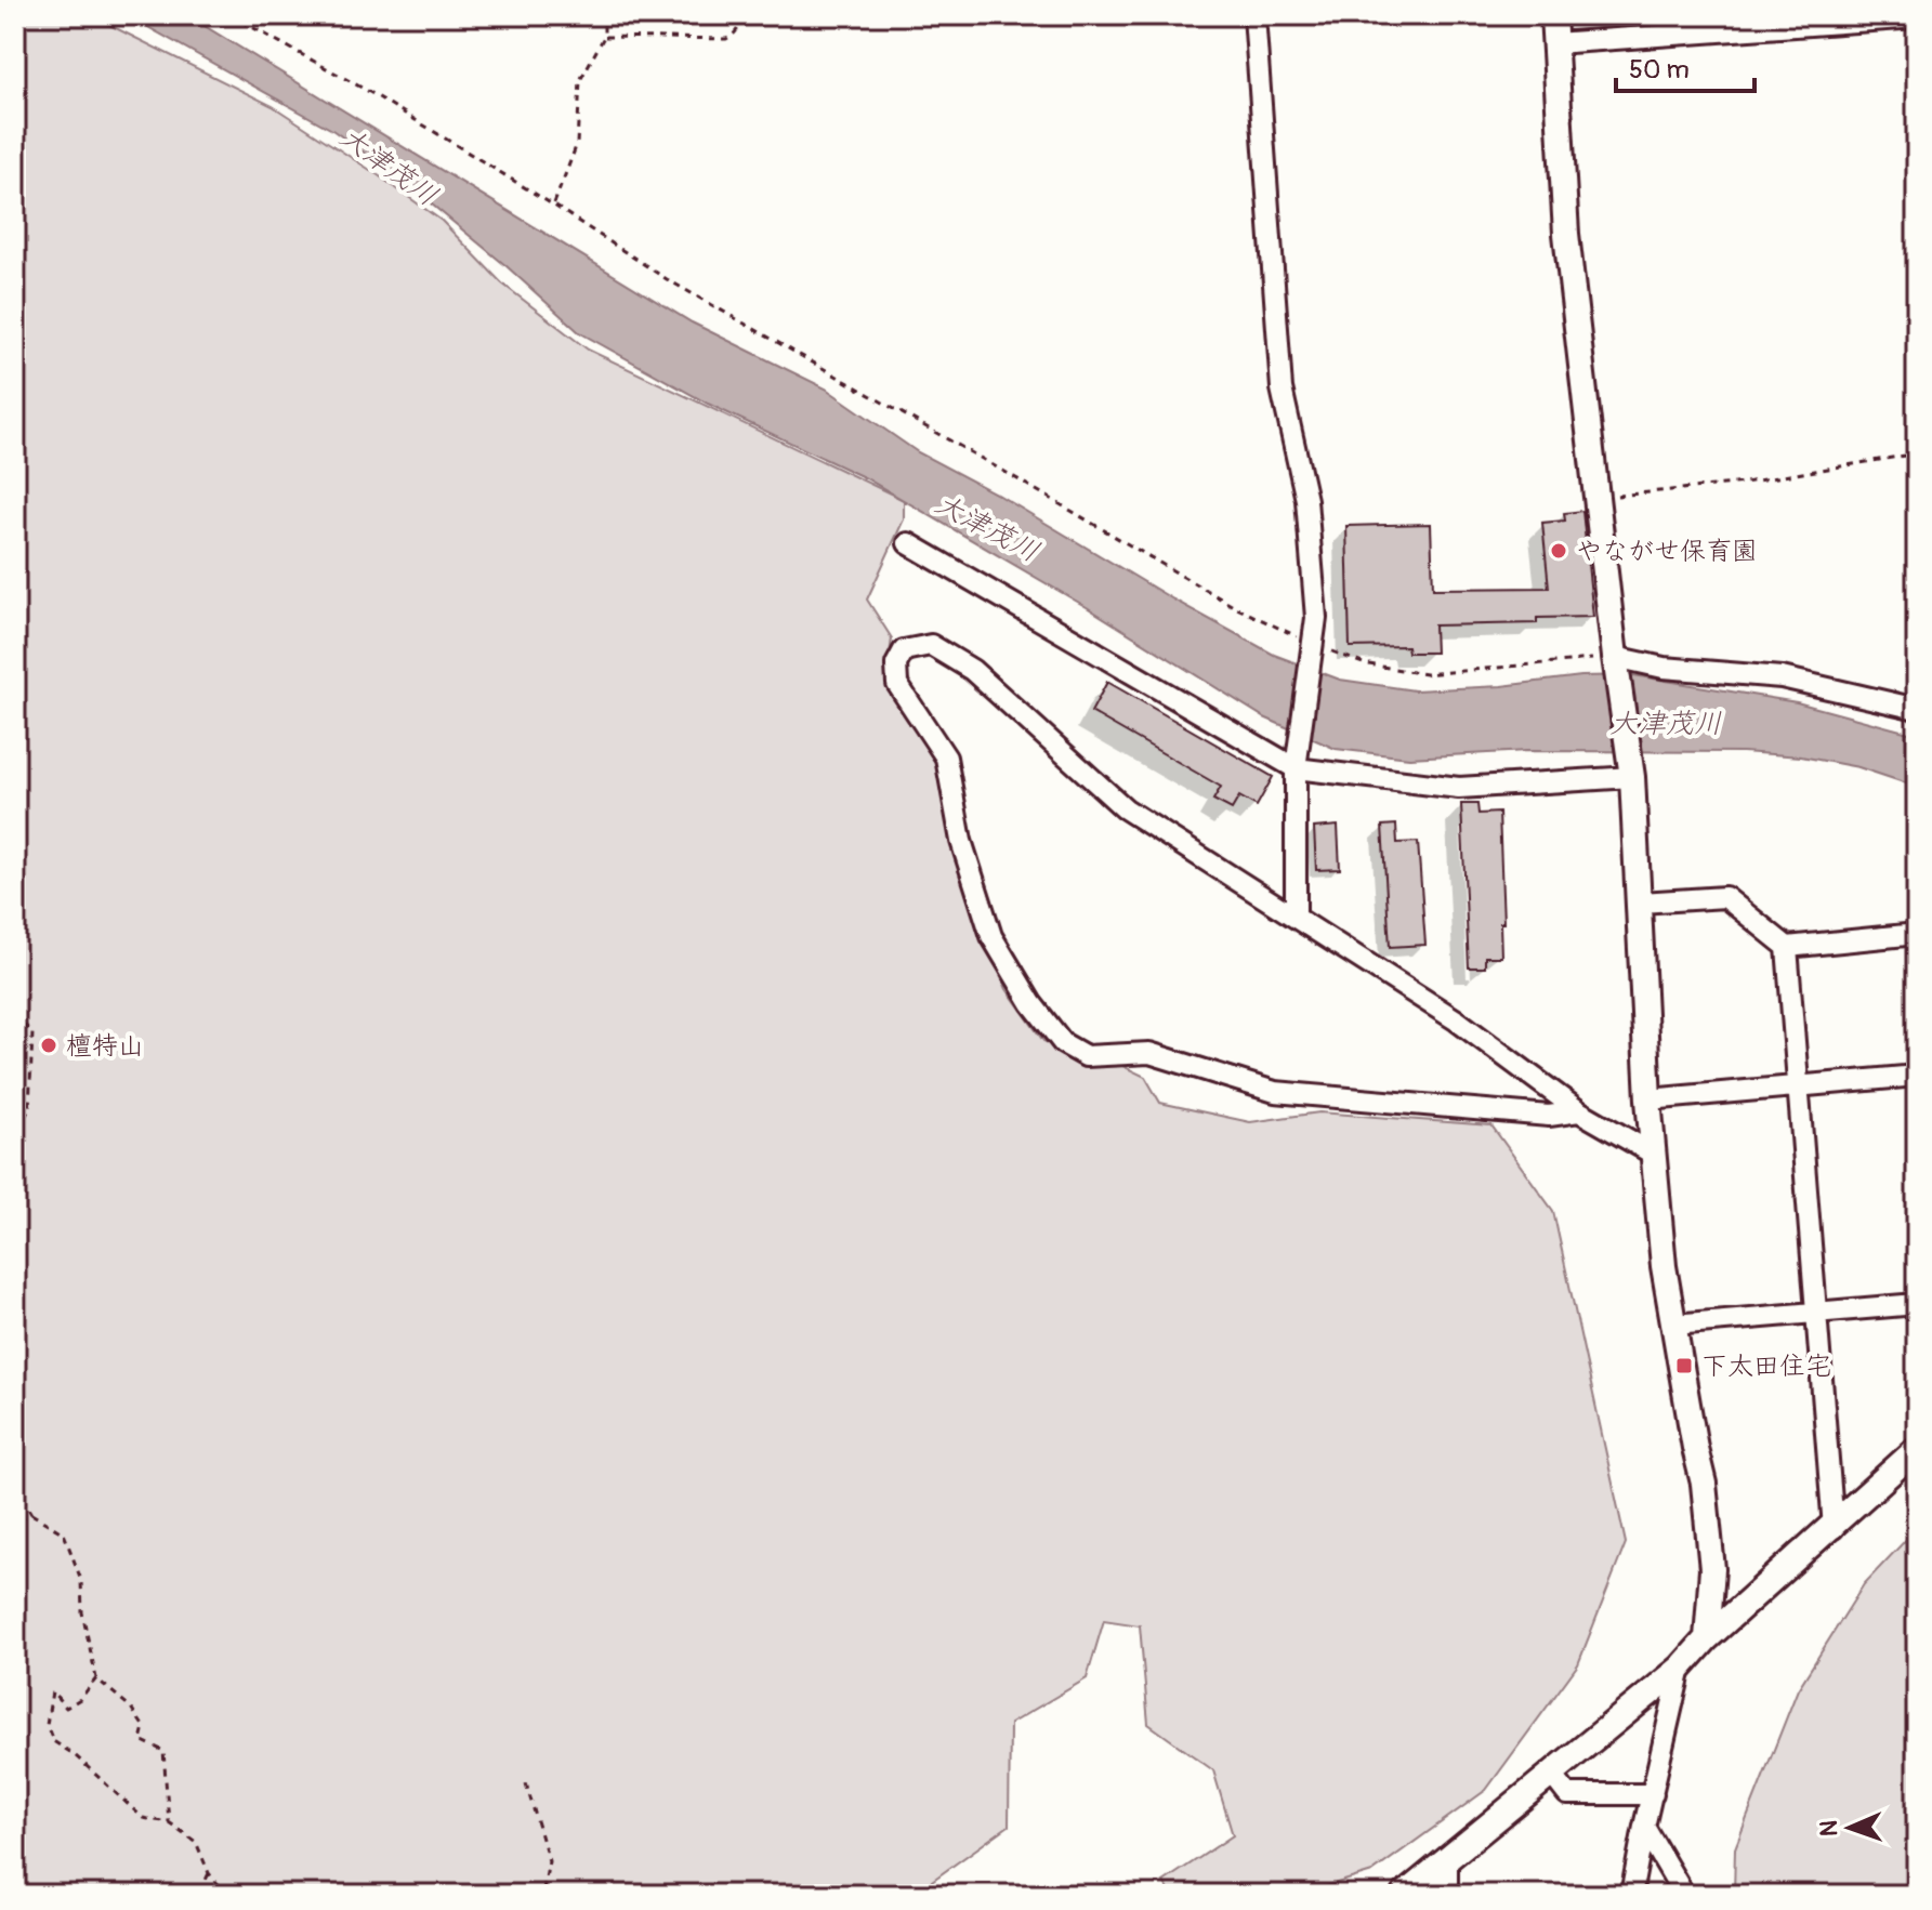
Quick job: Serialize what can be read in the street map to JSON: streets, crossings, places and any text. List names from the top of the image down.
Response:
{
  "water": ["大津茂川"],
  "places": {
    "other": ["やながせ保育園", "檀特山"],
    "transit": ["下太田住宅"]
  },
  "scale_bar": "50 m",
  "north": "left"
}
